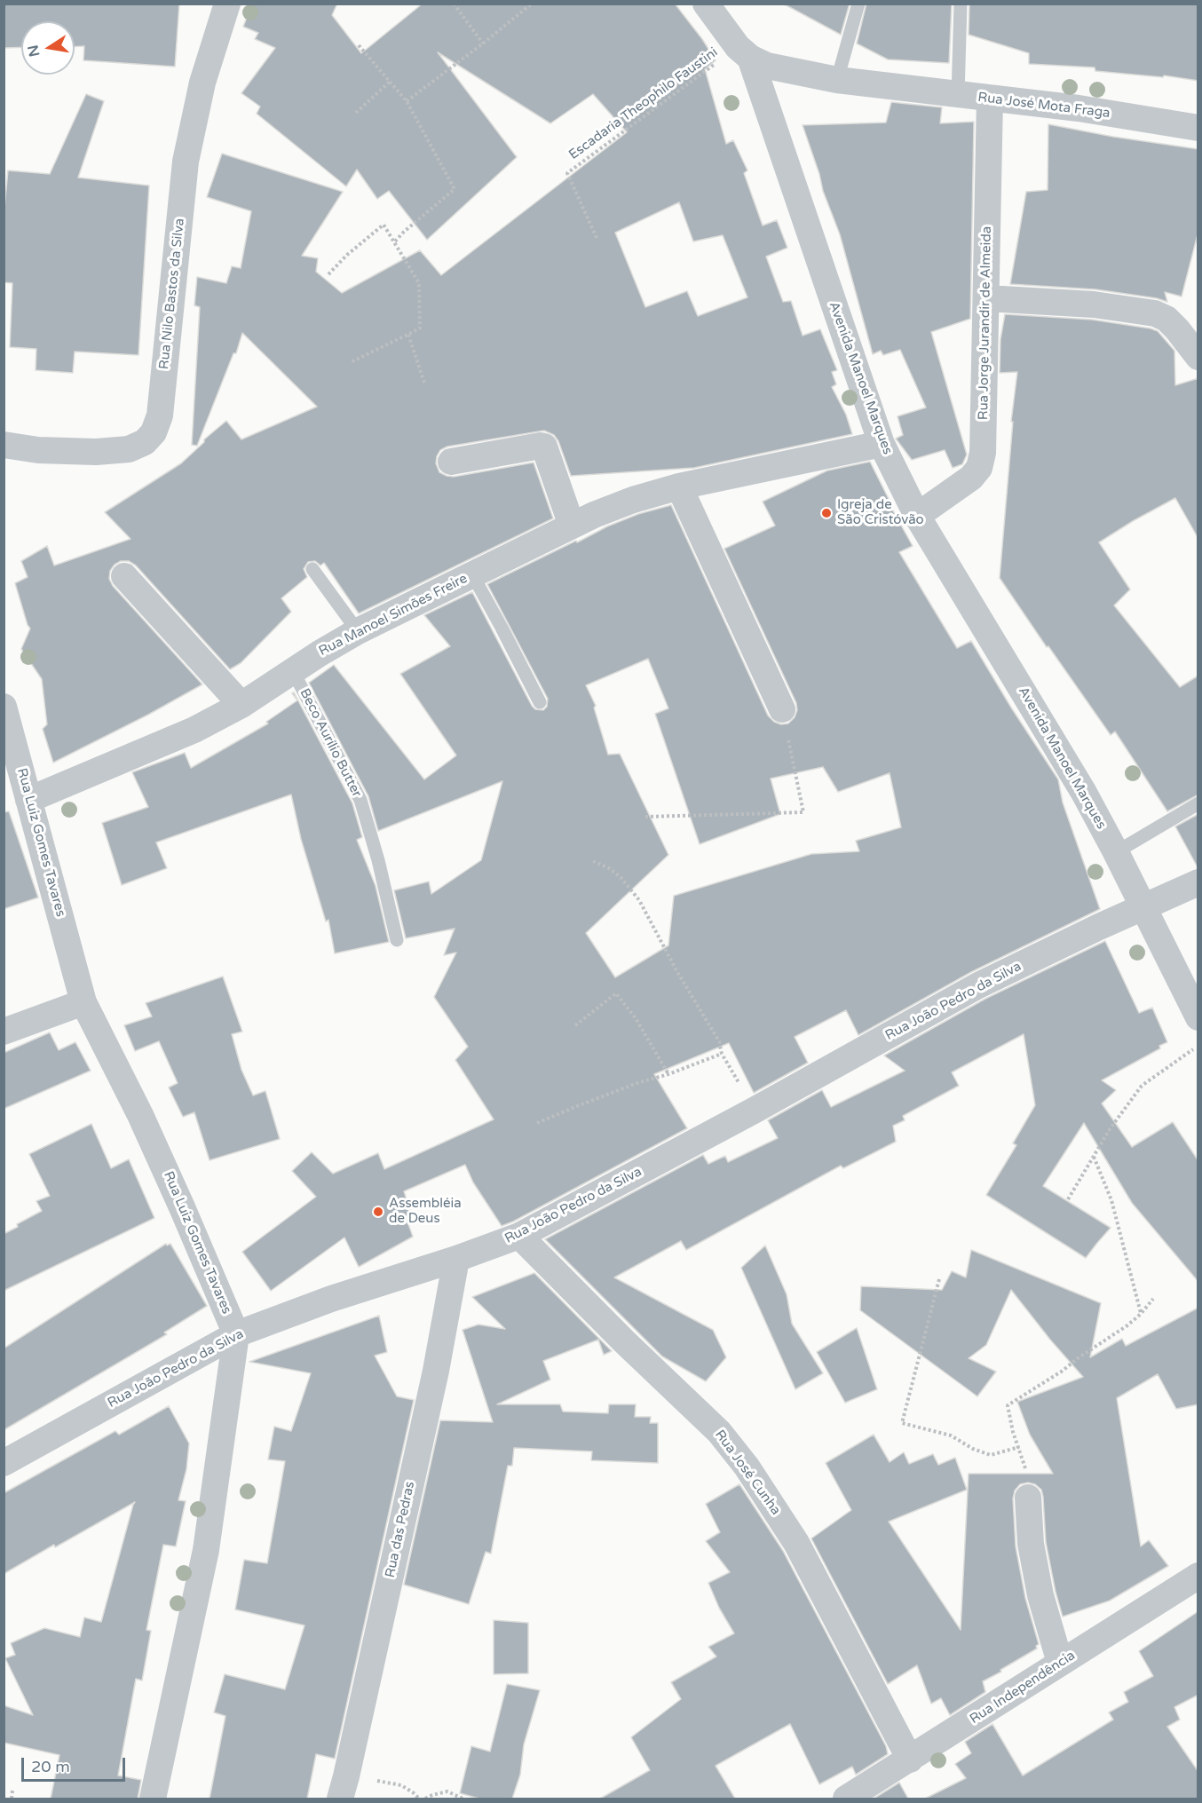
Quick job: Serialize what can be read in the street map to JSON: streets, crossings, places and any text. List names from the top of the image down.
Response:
{
  "streets": {
    "street": [
      "Rua José Mota Fraga",
      "Rua Nilo Bastos da Silva",
      "Rua Jorge Jurandir de Almeida",
      "Avenida Manoel Marques",
      "Rua Manoel Simões Freire",
      "Rua Luiz Gomes Tavares",
      "Rua João Pedro da Silva",
      "Rua José Cunha",
      "Rua das Pedras",
      "Rua Independência"
    ],
    "lane": ["Beco Aurílio Butter"],
    "path": ["Escadaria Theophilo Faustini"]
  },
  "crossings": [
    ["Escadaria Theophilo Faustini", "Avenida Manoel Marques"],
    ["Rua José Mota Fraga", "Rua Jorge Jurandir de Almeida"],
    ["Rua Jorge Jurandir de Almeida", "Avenida Manoel Marques"],
    ["Avenida Manoel Marques", "Rua Manoel Simões Freire"],
    ["Avenida Manoel Marques", "Rua João Pedro da Silva"],
    ["Rua Manoel Simões Freire", "Beco Aurílio Butter"],
    ["Rua Manoel Simões Freire", "Rua Luiz Gomes Tavares"],
    ["Rua Luiz Gomes Tavares", "Rua João Pedro da Silva"],
    ["Rua João Pedro da Silva", "Rua José Cunha"],
    ["Rua João Pedro da Silva", "Rua das Pedras"],
    ["Rua José Cunha", "Rua Independência"]
  ],
  "places": ["Igreja de São Cristóvão", "Assembléia de Deus"],
  "scale_bar": "20 m",
  "north": "left"
}
